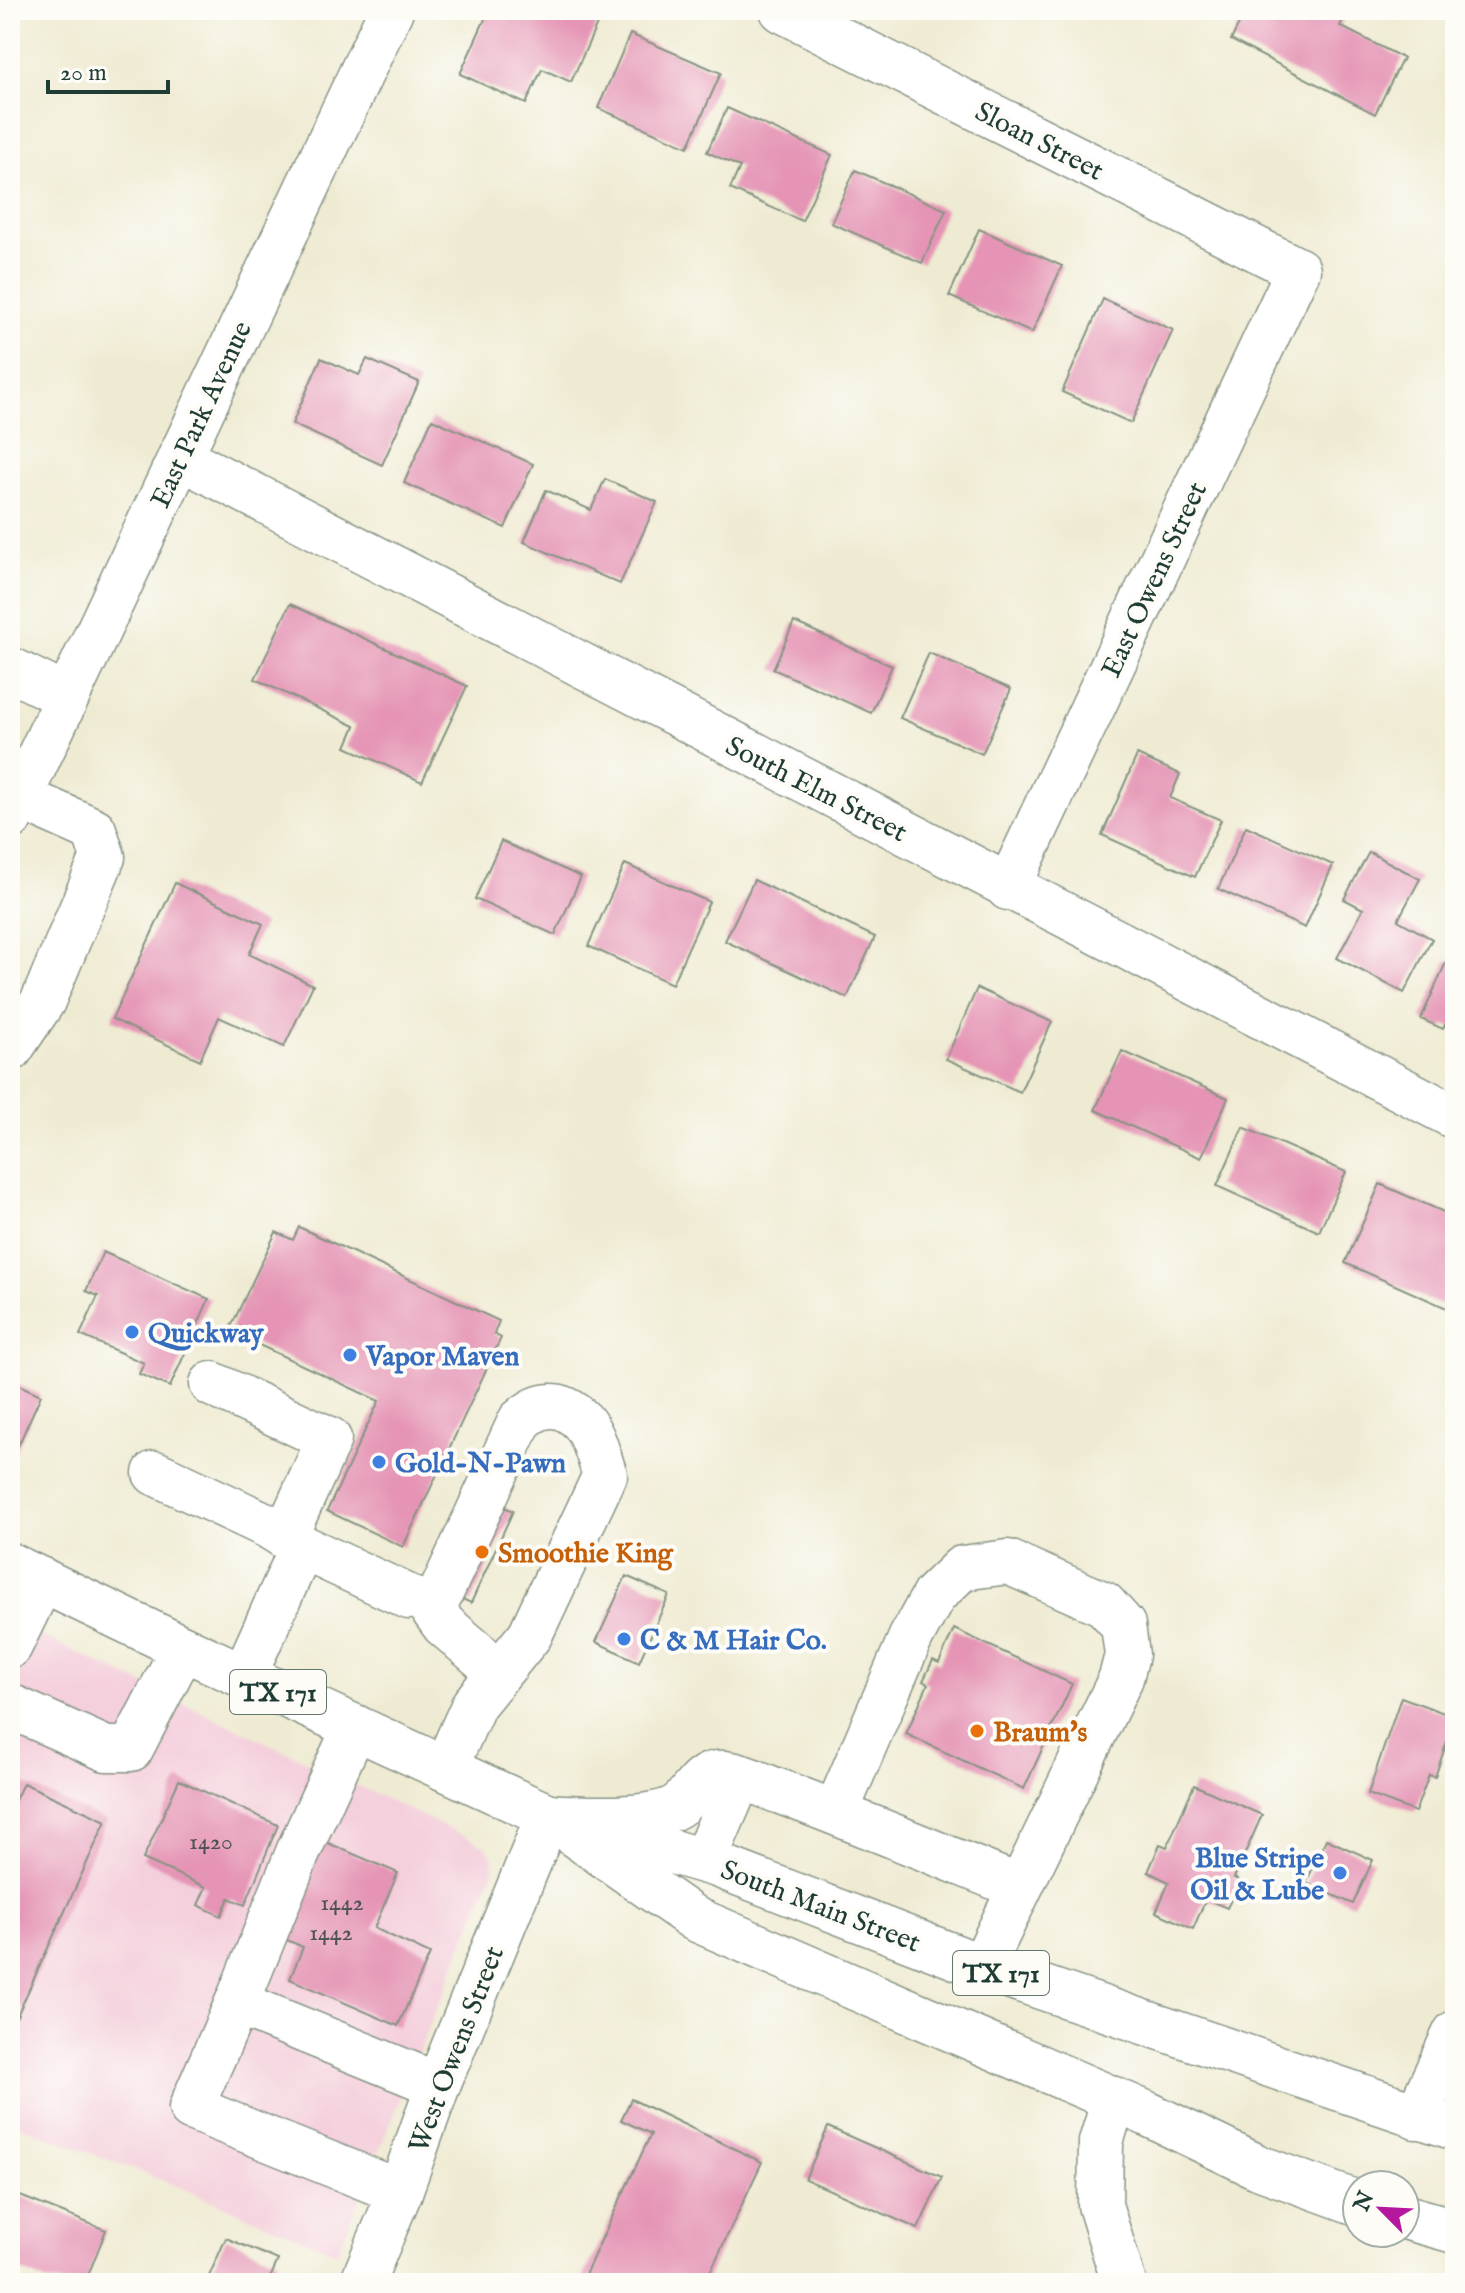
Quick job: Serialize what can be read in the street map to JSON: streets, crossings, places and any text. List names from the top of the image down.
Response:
{
  "streets": {
    "street": [
      "Sloan Street",
      "East Park Avenue",
      "East Owens Street",
      "South Elm Street",
      "TX 171",
      "South Main Street",
      "West Owens Street"
    ]
  },
  "crossings": [
    ["Sloan Street", "East Owens Street"],
    ["East Park Avenue", "South Elm Street"],
    ["East Owens Street", "South Elm Street"],
    ["South Main Street", "West Owens Street"]
  ],
  "places": [
    "Quickway",
    "Vapor Maven",
    "Gold-N-Pawn",
    "Smoothie King",
    "C & M Hair Co.",
    "Braum's",
    "Blue Stripe Oil & Lube"
  ],
  "house_numbers": ["1420", "1442", "1442"],
  "scale_bar": "20 m",
  "north": "top left"
}
